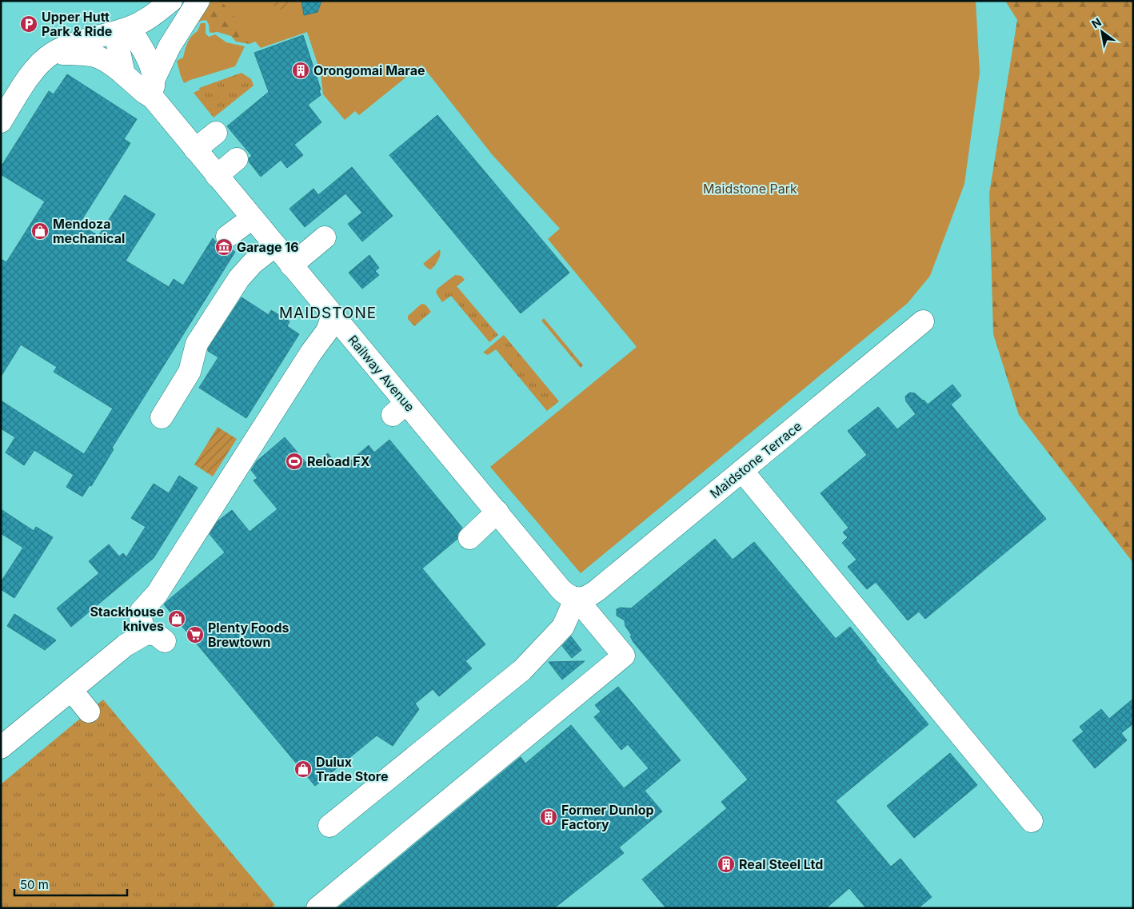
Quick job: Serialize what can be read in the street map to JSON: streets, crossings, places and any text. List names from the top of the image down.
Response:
{
  "streets": {
    "street": ["Railway Avenue", "Maidstone Terrace"]
  },
  "crossings": [
    ["Railway Avenue", "Maidstone Terrace"]
  ],
  "districts": ["MAIDSTONE"],
  "parks": ["Maidstone Park"],
  "places": {
    "parking": ["Upper Hutt Park & Ride"],
    "building": ["Orongomai Marae", "Former Dunlop Factory", "Real Steel Ltd"],
    "shop": ["Mendoza mechanical", "Stackhouse knives", "Dulux Trade Store"],
    "museum": ["Garage 16"],
    "sports": ["Reload FX"],
    "supermarket": ["Plenty Foods Brewtown"]
  },
  "scale_bar": "50 m",
  "north": "top left"
}
